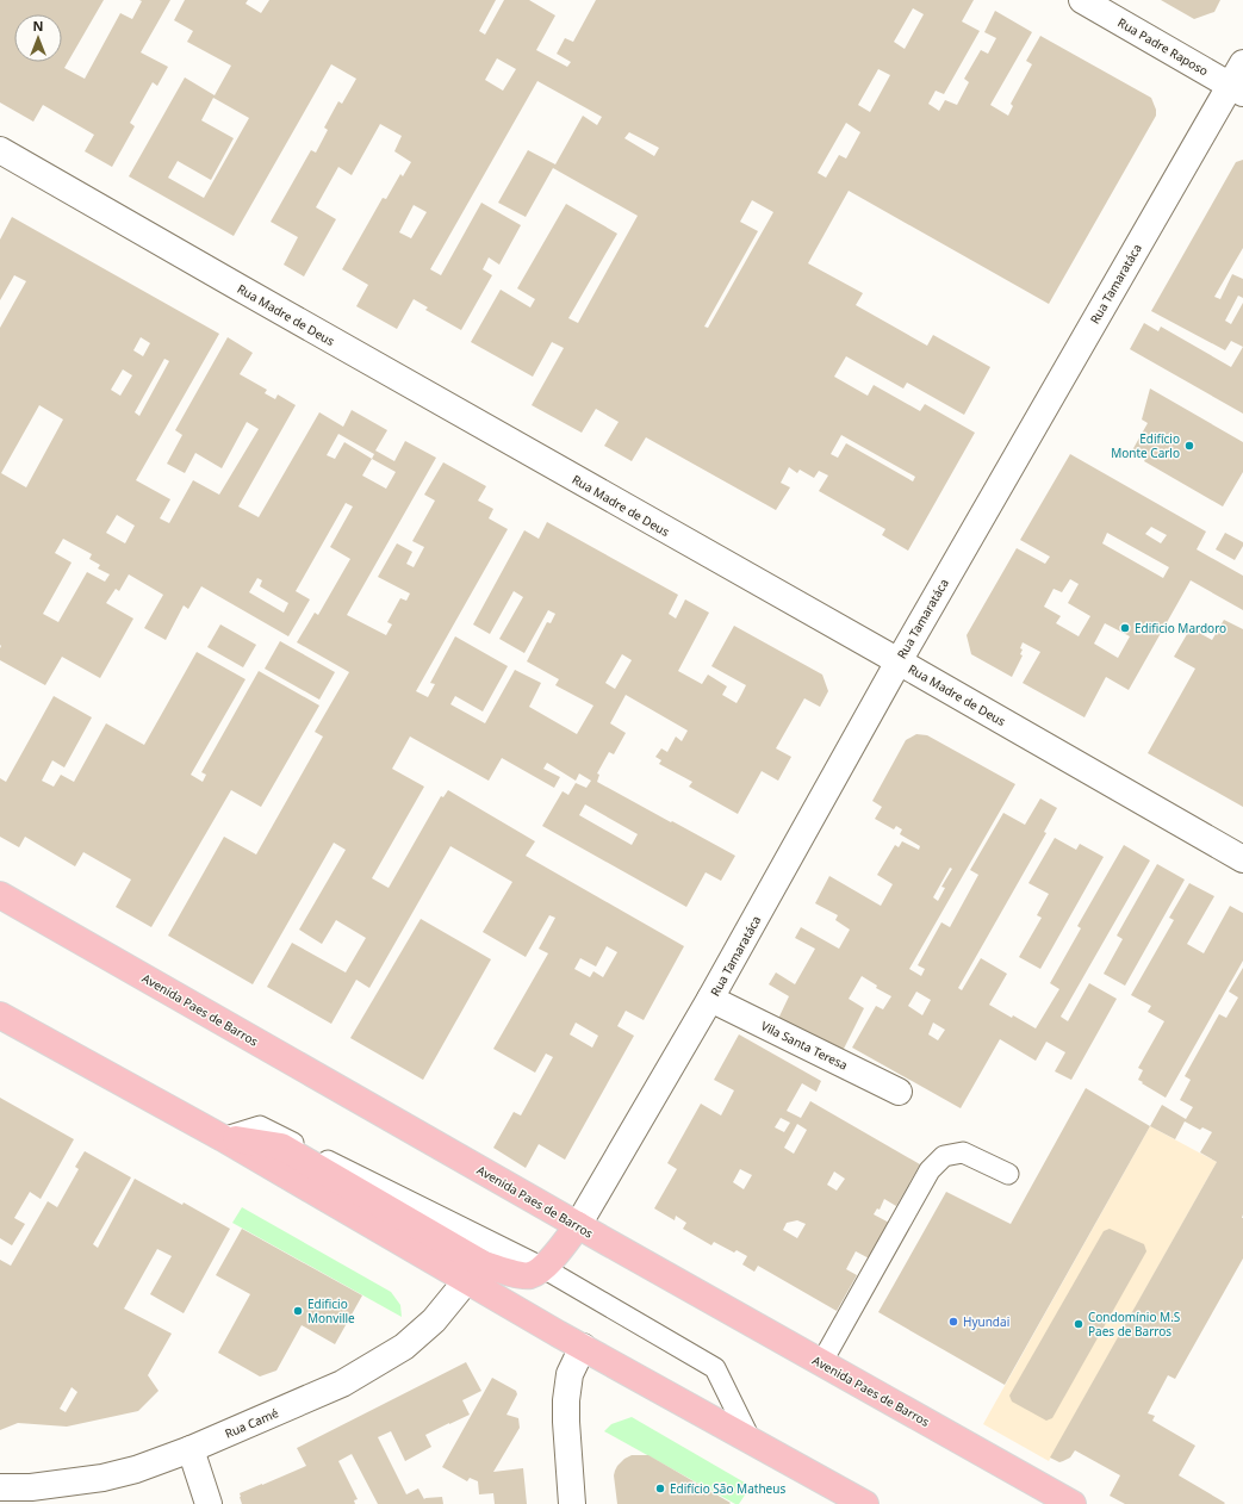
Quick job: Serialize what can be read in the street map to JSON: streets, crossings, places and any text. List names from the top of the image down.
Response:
{
  "streets": {
    "main road": ["Avenida Paes de Barros"],
    "street": [
      "Rua Padre Raposo",
      "Rua Tamaratáca",
      "Rua Madre de Deus",
      "Vila Santa Teresa",
      "Rua Camé"
    ]
  },
  "crossings": [
    ["Rua Padre Raposo", "Rua Tamaratáca"],
    ["Rua Tamaratáca", "Rua Madre de Deus"],
    ["Rua Tamaratáca", "Avenida Paes de Barros"],
    ["Rua Tamaratáca", "Vila Santa Teresa"]
  ],
  "places": [
    "Edifício Monte Carlo",
    "Edificio Mardoro",
    "Edificio Monville",
    "Hyundai",
    "Condomínio M.S Paes de Barros",
    "Edifício São Matheus"
  ],
  "north": "top"
}
